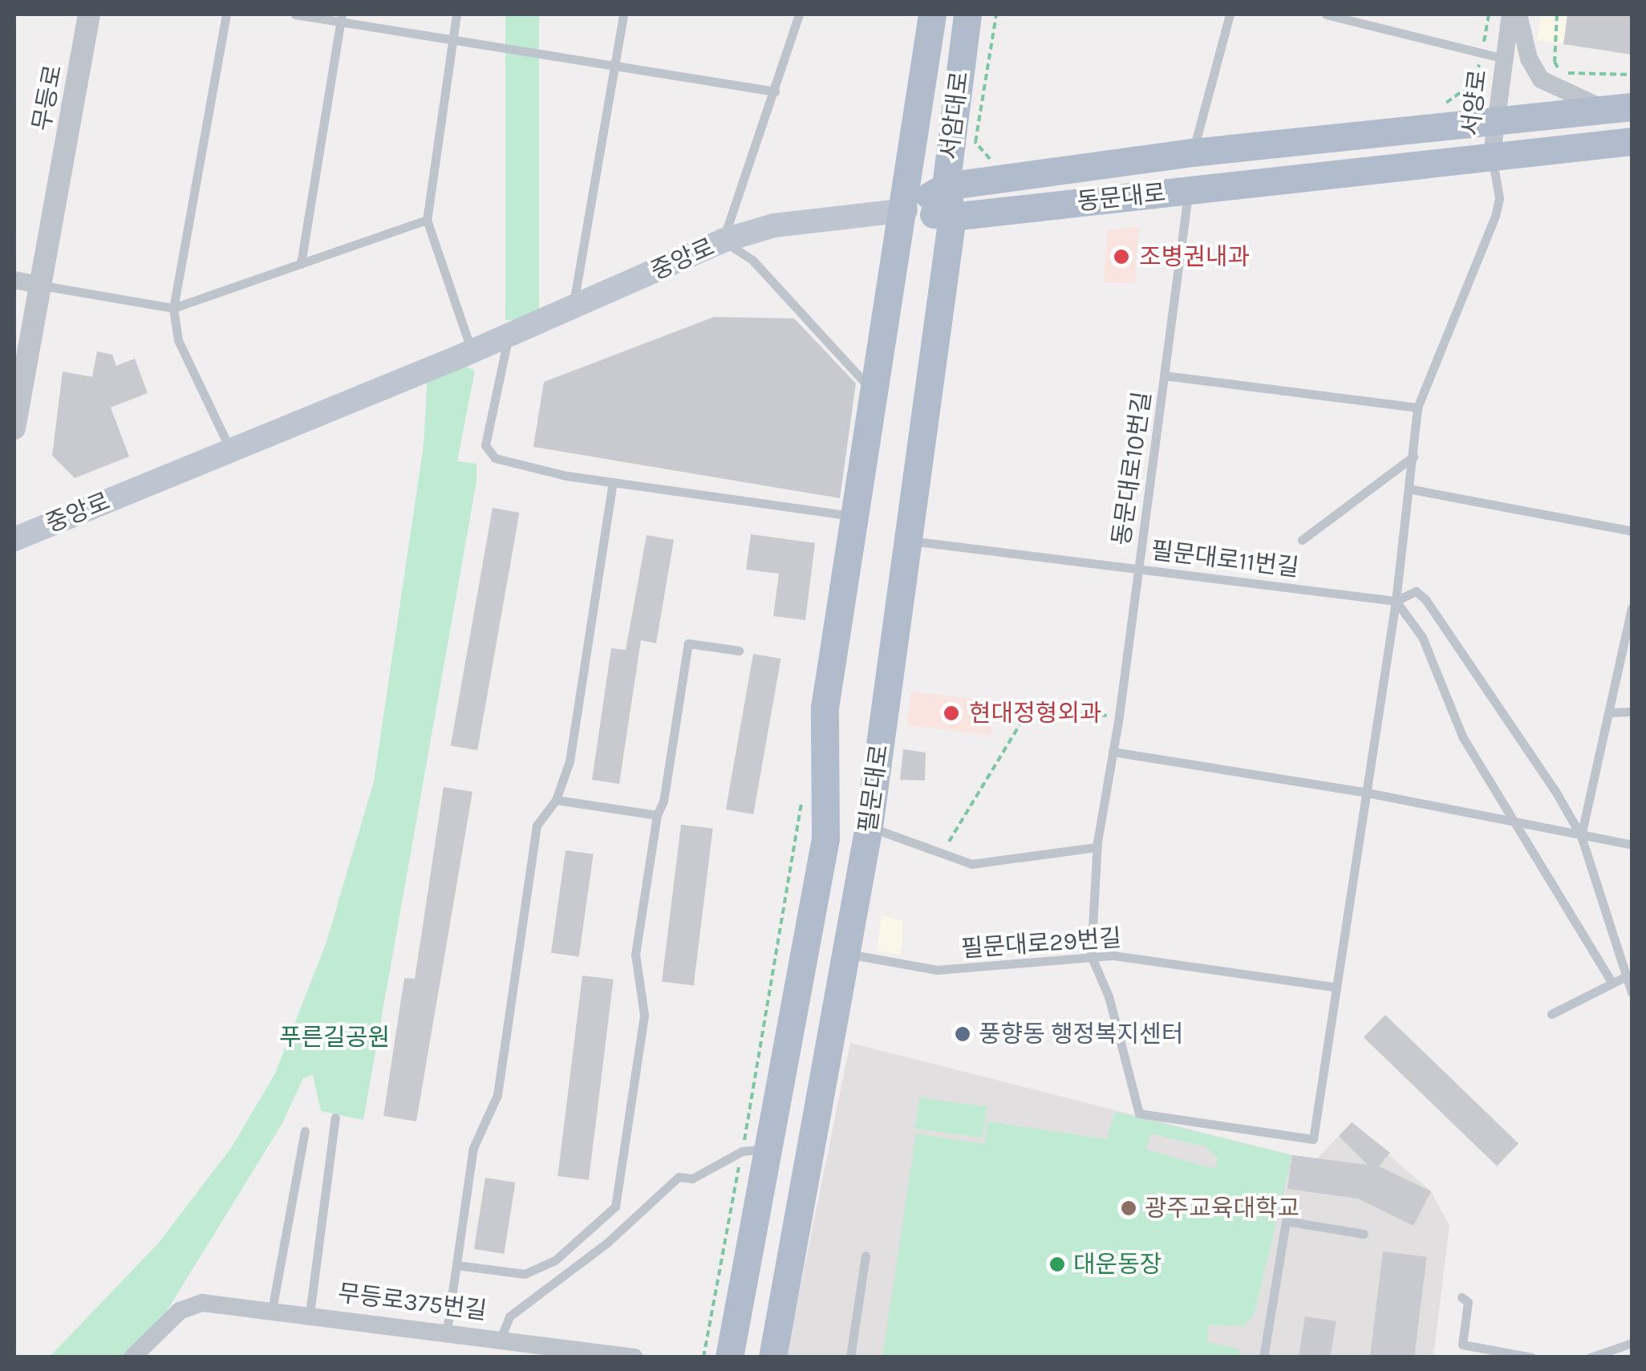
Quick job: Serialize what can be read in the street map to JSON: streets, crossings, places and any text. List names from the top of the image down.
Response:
{
  "streets": {
    "main road": [
      "서암대로",
      "동문대로",
      "중앙로",
      "필문대로"
    ],
    "street": ["무등로", "서양로", "무등로375번길"],
    "lane": ["동문대로10번길", "필문대로11번길", "필문대로29번길"]
  },
  "crossings": [
    ["서양로", "동문대로"],
    ["서암대로", "동문대로"],
    ["서암대로", "중앙로"],
    ["서암대로", "필문대로"],
    ["동문대로", "중앙로"],
    ["동문대로", "동문대로10번길"],
    ["동문대로", "필문대로"],
    ["중앙로", "필문대로"],
    ["동문대로10번길", "필문대로11번길"],
    ["동문대로10번길", "필문대로29번길"],
    ["필문대로11번길", "필문대로"],
    ["필문대로", "필문대로29번길"]
  ],
  "parks": ["푸른길공원"],
  "places": [
    "조병권내과",
    "현대정형외과",
    "풍향동 행정복지센터",
    "광주교육대학교",
    "대운동장"
  ]
}
